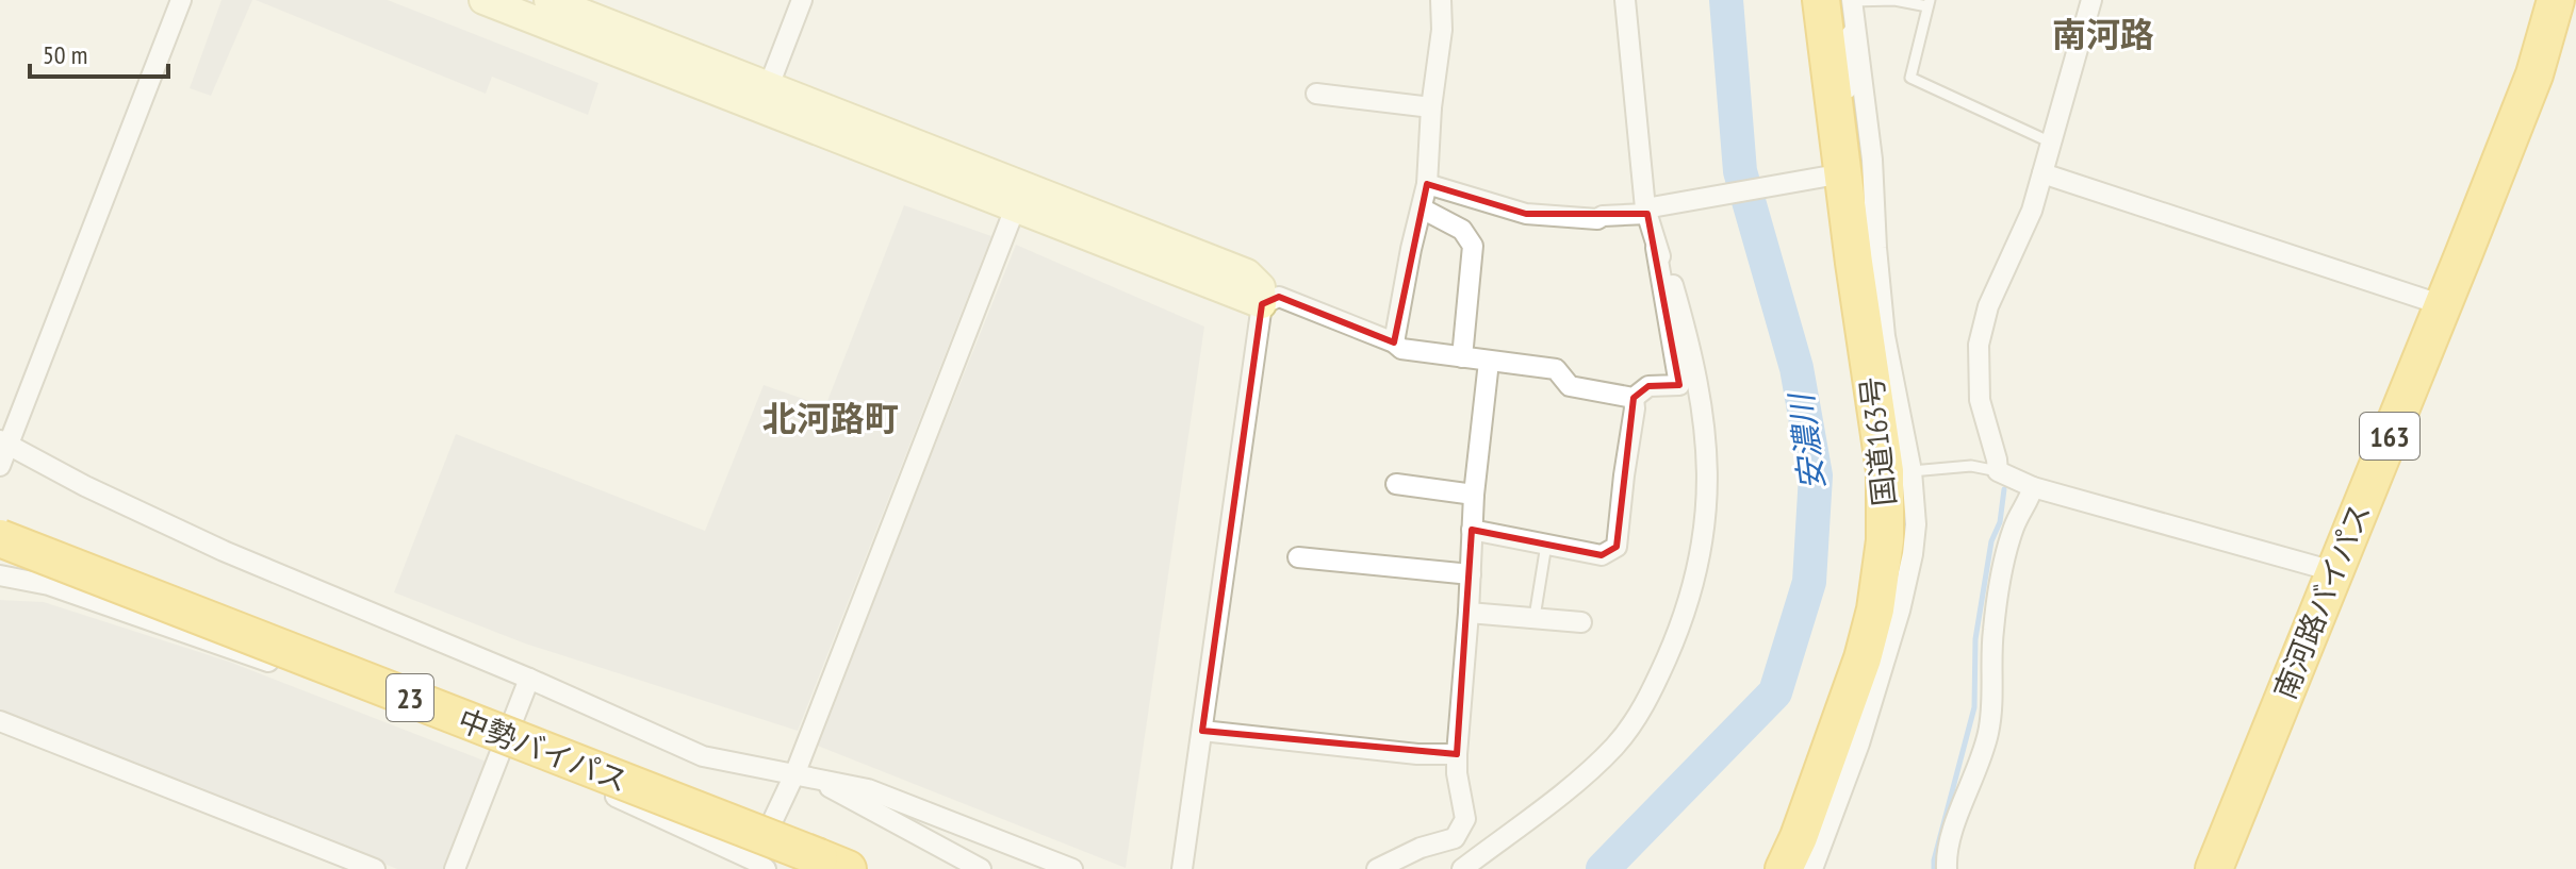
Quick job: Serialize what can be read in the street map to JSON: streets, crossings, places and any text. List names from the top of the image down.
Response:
{
  "streets": {
    "highway": [
      "163",
      "国道163号",
      "南河路バイパス",
      "23",
      "中勢バイパス"
    ]
  },
  "districts": ["南河路", "北河路町"],
  "water": ["安濃川"],
  "scale_bar": "50 m"
}
